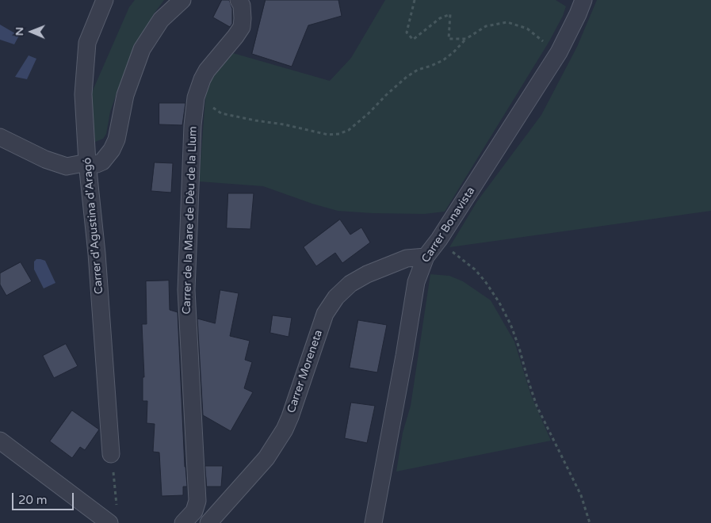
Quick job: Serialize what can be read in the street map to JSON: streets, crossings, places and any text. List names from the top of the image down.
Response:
{
  "streets": {
    "street": [
      "Carrer de la Mare de Dèu de la Llum",
      "Carrer Bonavista",
      "Carrer d'Agustina d'Aragó",
      "Carrer Moreneta"
    ]
  },
  "crossings": [
    ["Carrer Bonavista", "Carrer Moreneta"]
  ],
  "scale_bar": "20 m",
  "north": "left"
}
